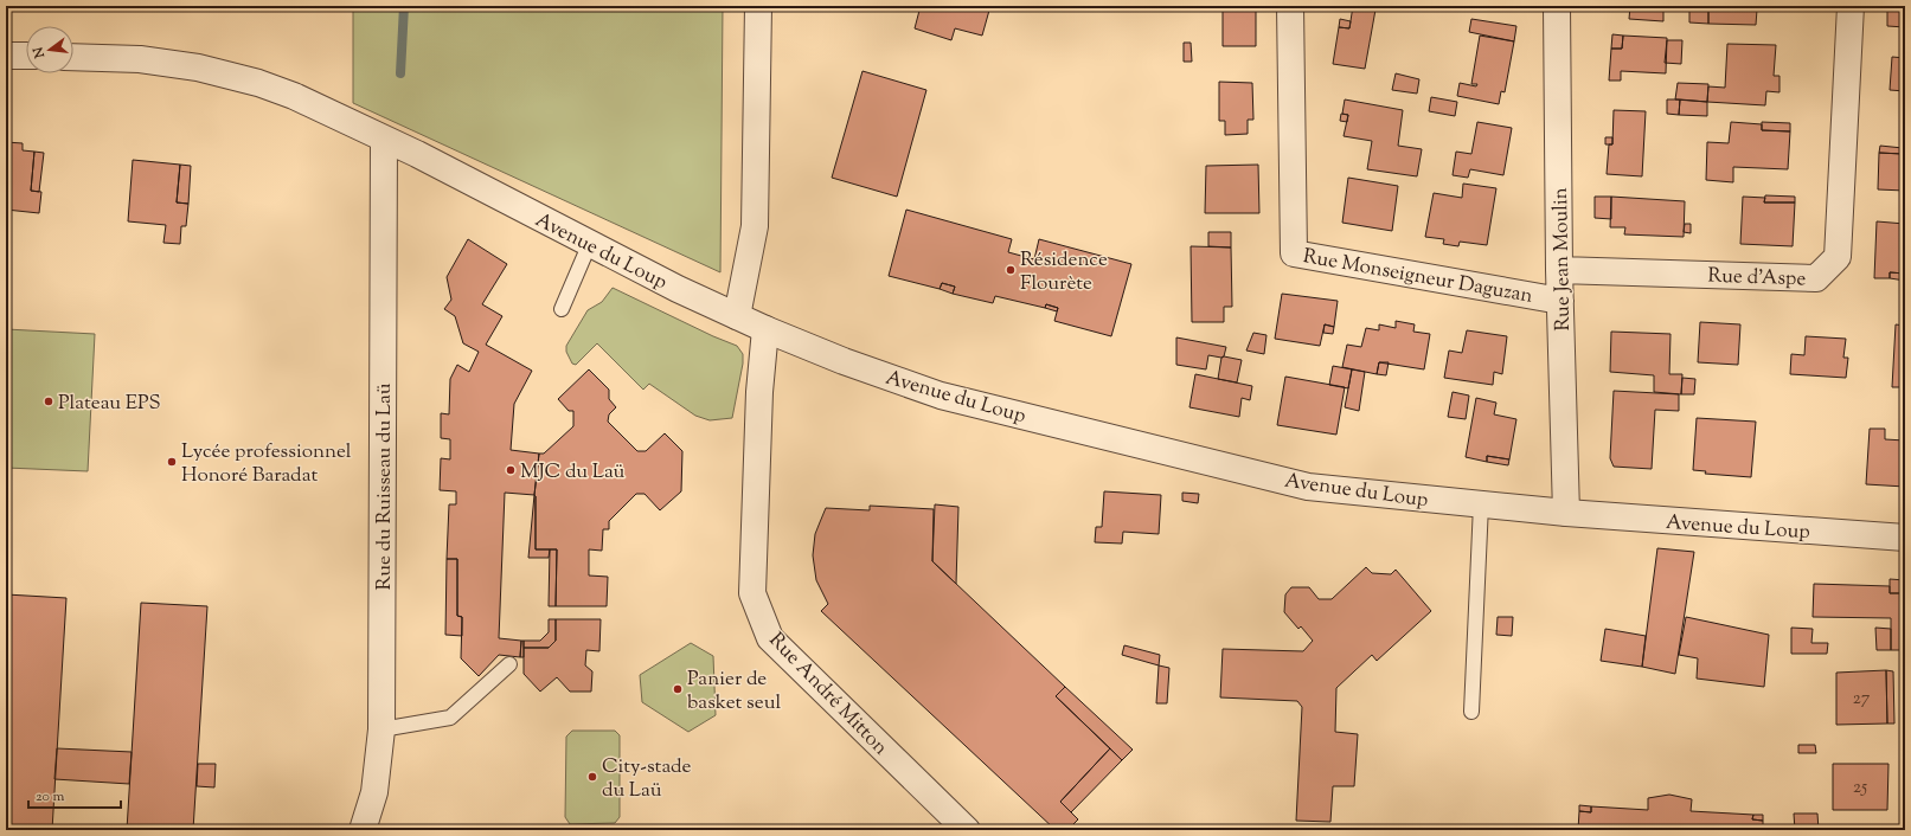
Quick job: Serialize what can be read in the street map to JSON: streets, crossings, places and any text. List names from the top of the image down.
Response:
{
  "streets": {
    "street": [
      "Avenue du Loup",
      "Rue Jean Moulin",
      "Rue Monseigneur Daguzan",
      "Rue d'Aspe",
      "Rue du Ruisseau du Laü",
      "Rue André Mitton"
    ]
  },
  "crossings": [
    ["Avenue du Loup", "Rue Jean Moulin"],
    ["Avenue du Loup", "Rue du Ruisseau du Laü"],
    ["Avenue du Loup", "Rue André Mitton"],
    ["Rue Jean Moulin", "Rue Monseigneur Daguzan"],
    ["Rue Jean Moulin", "Rue d'Aspe"]
  ],
  "places": [
    "Résidence Flourète",
    "Plateau EPS",
    "Lycée professionnel Honoré Baradat",
    "MJC du Laü",
    "Panier de basket seul",
    "City-stade du Laü"
  ],
  "house_numbers": ["27", "25"],
  "scale_bar": "20 m",
  "north": "left"
}
